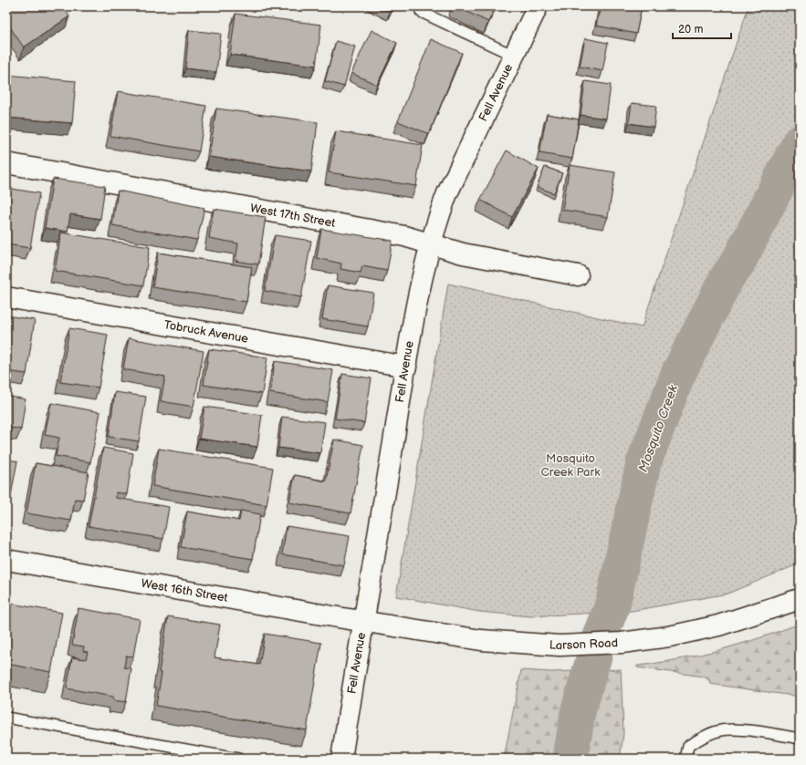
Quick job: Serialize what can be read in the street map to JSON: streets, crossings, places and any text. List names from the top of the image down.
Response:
{
  "streets": {
    "street": [
      "Fell Avenue",
      "West 17th Street",
      "Tobruck Avenue",
      "West 16th Street",
      "Larson Road"
    ]
  },
  "crossings": [
    ["Fell Avenue", "West 17th Street"],
    ["Fell Avenue", "Tobruck Avenue"],
    ["Fell Avenue", "West 16th Street"],
    ["Fell Avenue", "Larson Road"],
    ["West 16th Street", "Larson Road"]
  ],
  "water": ["Mosquito Creek"],
  "parks": ["Mosquito Creek Park"],
  "scale_bar": "20 m"
}
